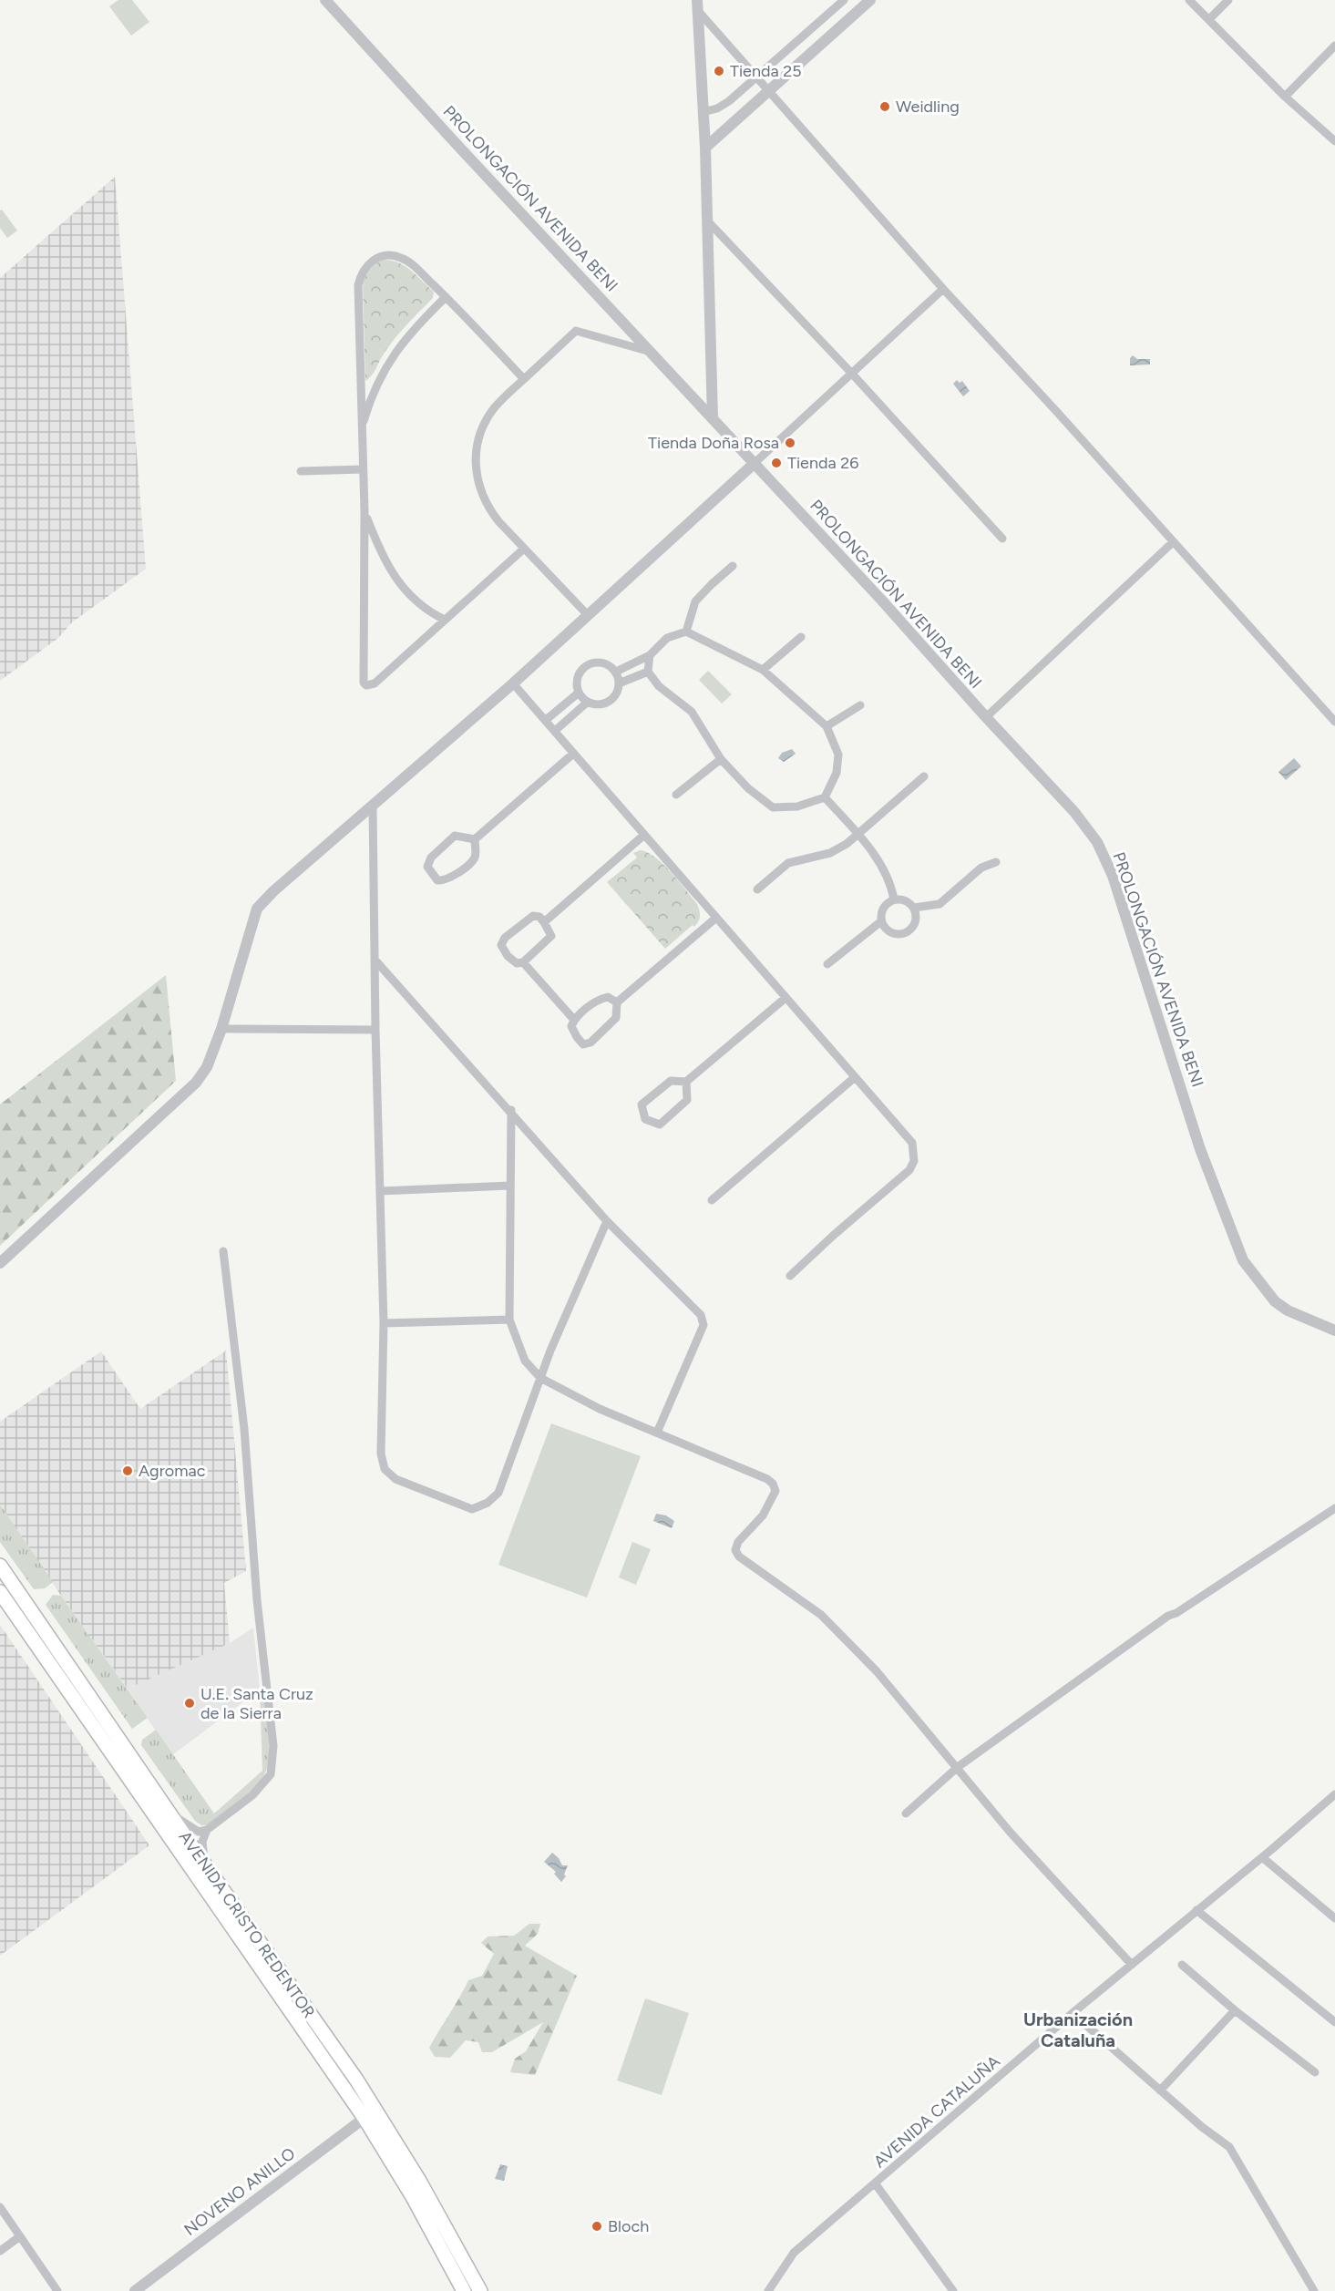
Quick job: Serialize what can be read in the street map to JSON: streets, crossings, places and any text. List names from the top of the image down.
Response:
{
  "streets": {
    "highway": ["AVENIDA CRISTO REDENTOR"],
    "street": ["PROLONGACIÓN AVENIDA BENI", "AVENIDA CATALUÑA", "NOVENO ANILLO"]
  },
  "crossings": [
    ["AVENIDA CRISTO REDENTOR", "NOVENO ANILLO"]
  ],
  "districts": ["Urbanización Cataluña"],
  "places": [
    "Tienda 25",
    "Weidling",
    "Tienda Doña Rosa",
    "Tienda 26",
    "Agromac",
    "U.E. Santa Cruz de la Sierra",
    "Bloch"
  ]
}
